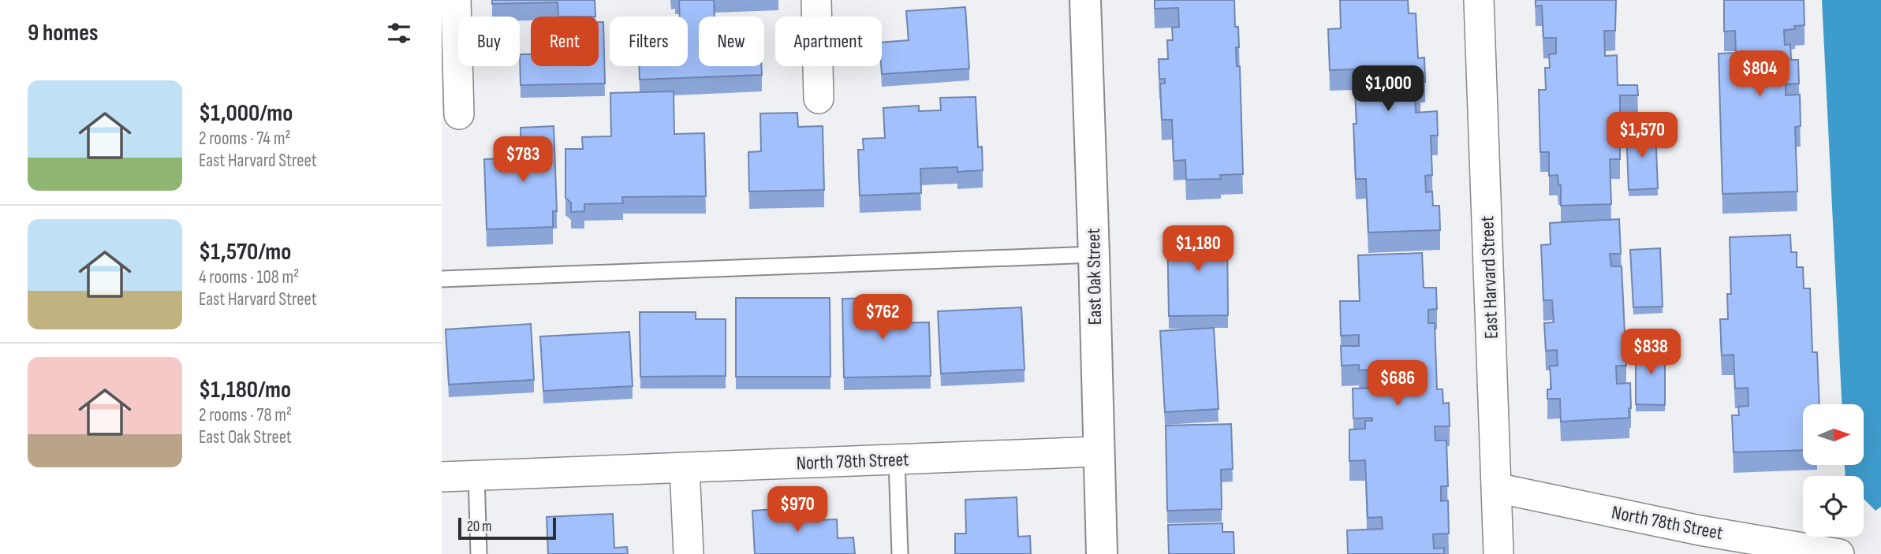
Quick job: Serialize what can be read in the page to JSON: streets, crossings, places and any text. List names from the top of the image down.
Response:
{
  "streets": {
    "street": ["East Oak Street", "East Harvard Street", "North 78th Street"]
  },
  "crossings": [
    ["East Oak Street", "North 78th Street"],
    ["East Harvard Street", "North 78th Street"]
  ],
  "scale_bar": "20 m",
  "north": "right",
  "page": {
    "heading": "9 homes",
    "chip": [
      "Buy",
      "Rent",
      "Filters",
      "New",
      "Apartment"
    ],
    "price": [
      "$804",
      "$1,000",
      "$1,570",
      "$783",
      "$1,180",
      "$762",
      "$838",
      "$686",
      "$970"
    ],
    "list": [
      {
        "name": "$1,000/mo",
        "note": "2 rooms · 74 m² · East Harvard Street"
      },
      {
        "name": "$1,570/mo",
        "note": "4 rooms · 108 m² · East Harvard Street"
      },
      {
        "name": "$1,180/mo",
        "note": "2 rooms · 78 m² · East Oak Street"
      }
    ],
    "scale": "20 m"
  }
}
